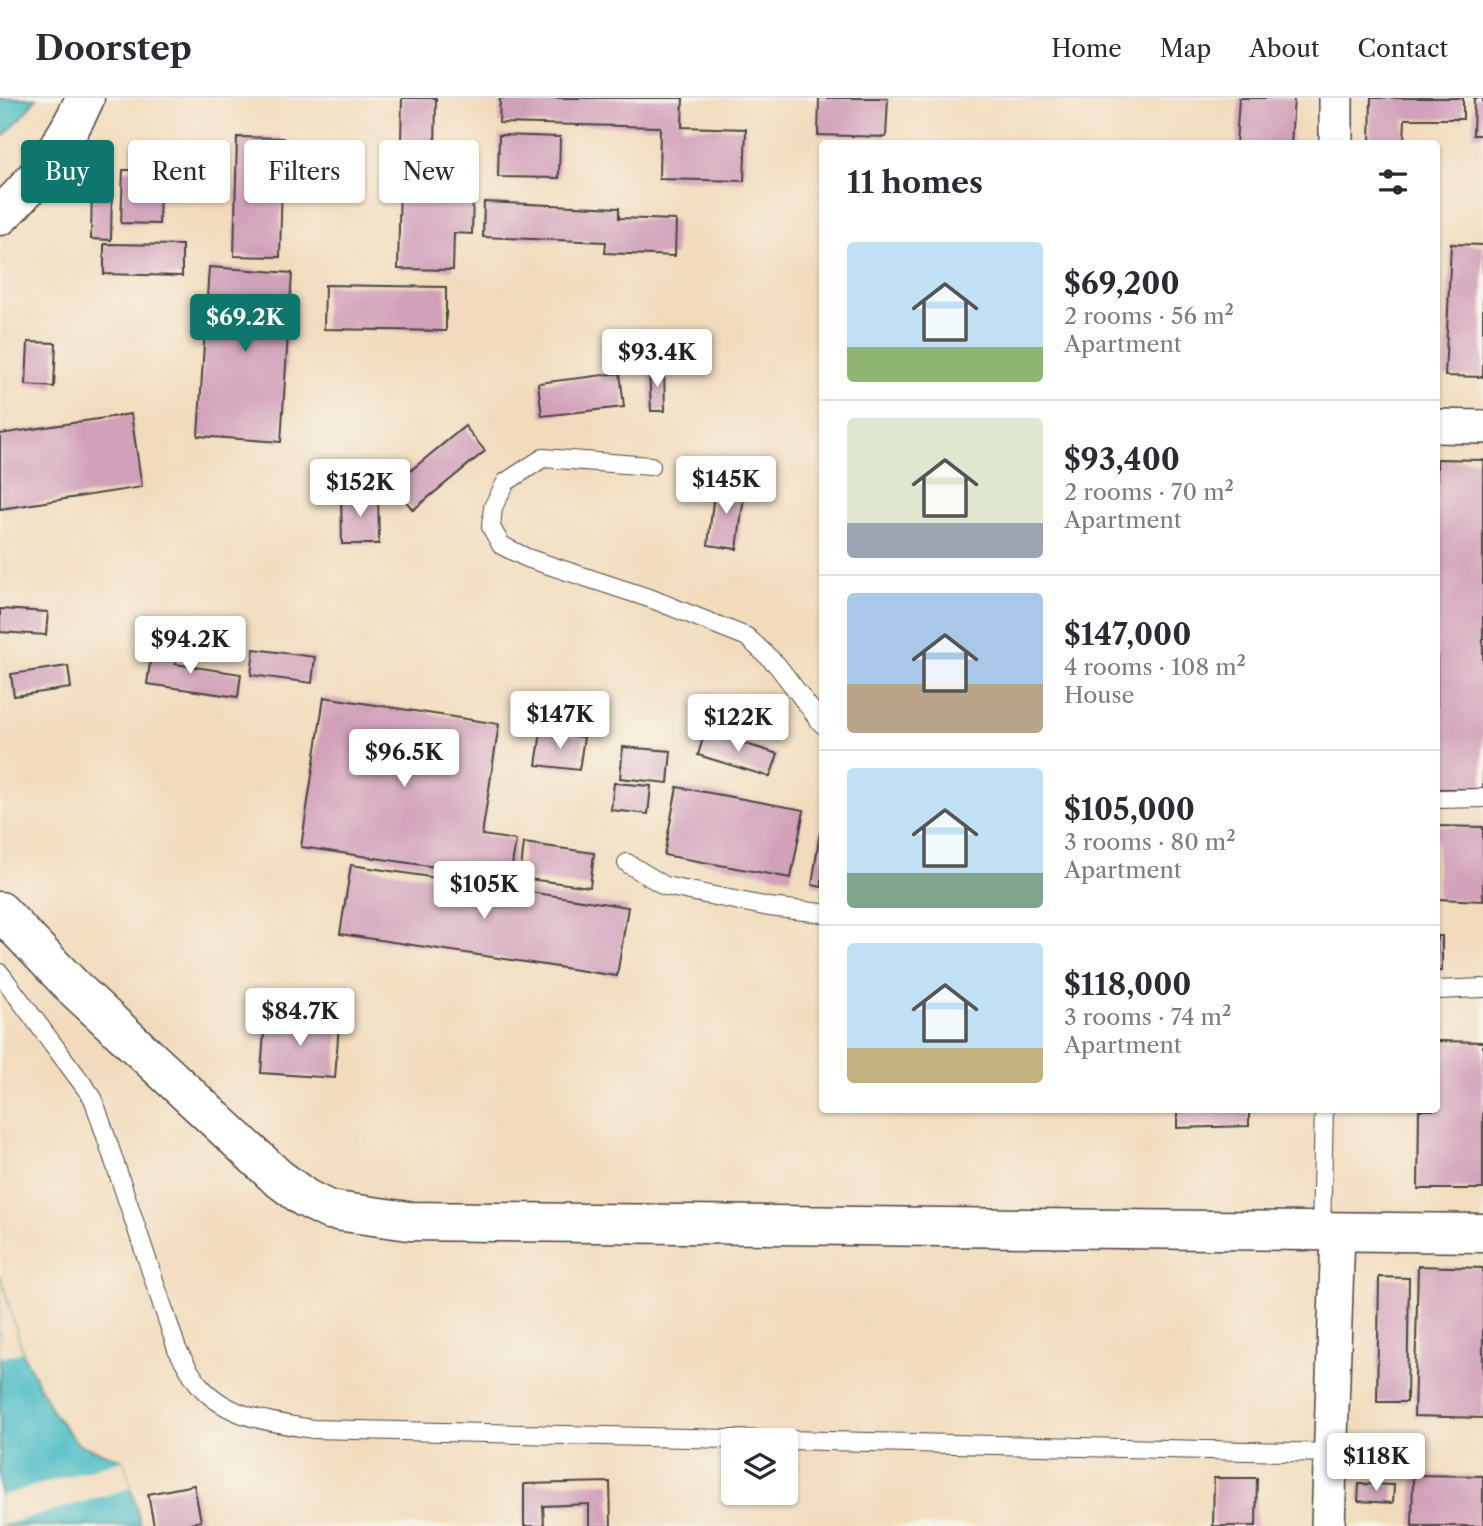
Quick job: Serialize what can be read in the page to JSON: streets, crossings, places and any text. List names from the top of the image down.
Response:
{
  "page": {
    "header": "Doorstep",
    "nav": [
      "Home",
      "Map",
      "About",
      "Contact"
    ],
    "chip": [
      "Buy",
      "Rent",
      "Filters",
      "New"
    ],
    "heading": "11 homes",
    "list": [
      {
        "name": "$69,200",
        "note": "2 rooms · 56 m² · Apartment"
      },
      {
        "name": "$93,400",
        "note": "2 rooms · 70 m² · Apartment"
      },
      {
        "name": "$147,000",
        "note": "4 rooms · 108 m² · House"
      },
      {
        "name": "$105,000",
        "note": "3 rooms · 80 m² · Apartment"
      },
      {
        "name": "$118,000",
        "note": "3 rooms · 74 m² · Apartment"
      }
    ],
    "price": [
      "$69.2K",
      "$93.4K",
      "$145K",
      "$152K",
      "$94.2K",
      "$147K",
      "$122K",
      "$96.5K",
      "$105K",
      "$84.7K",
      "$118K"
    ]
  }
}
